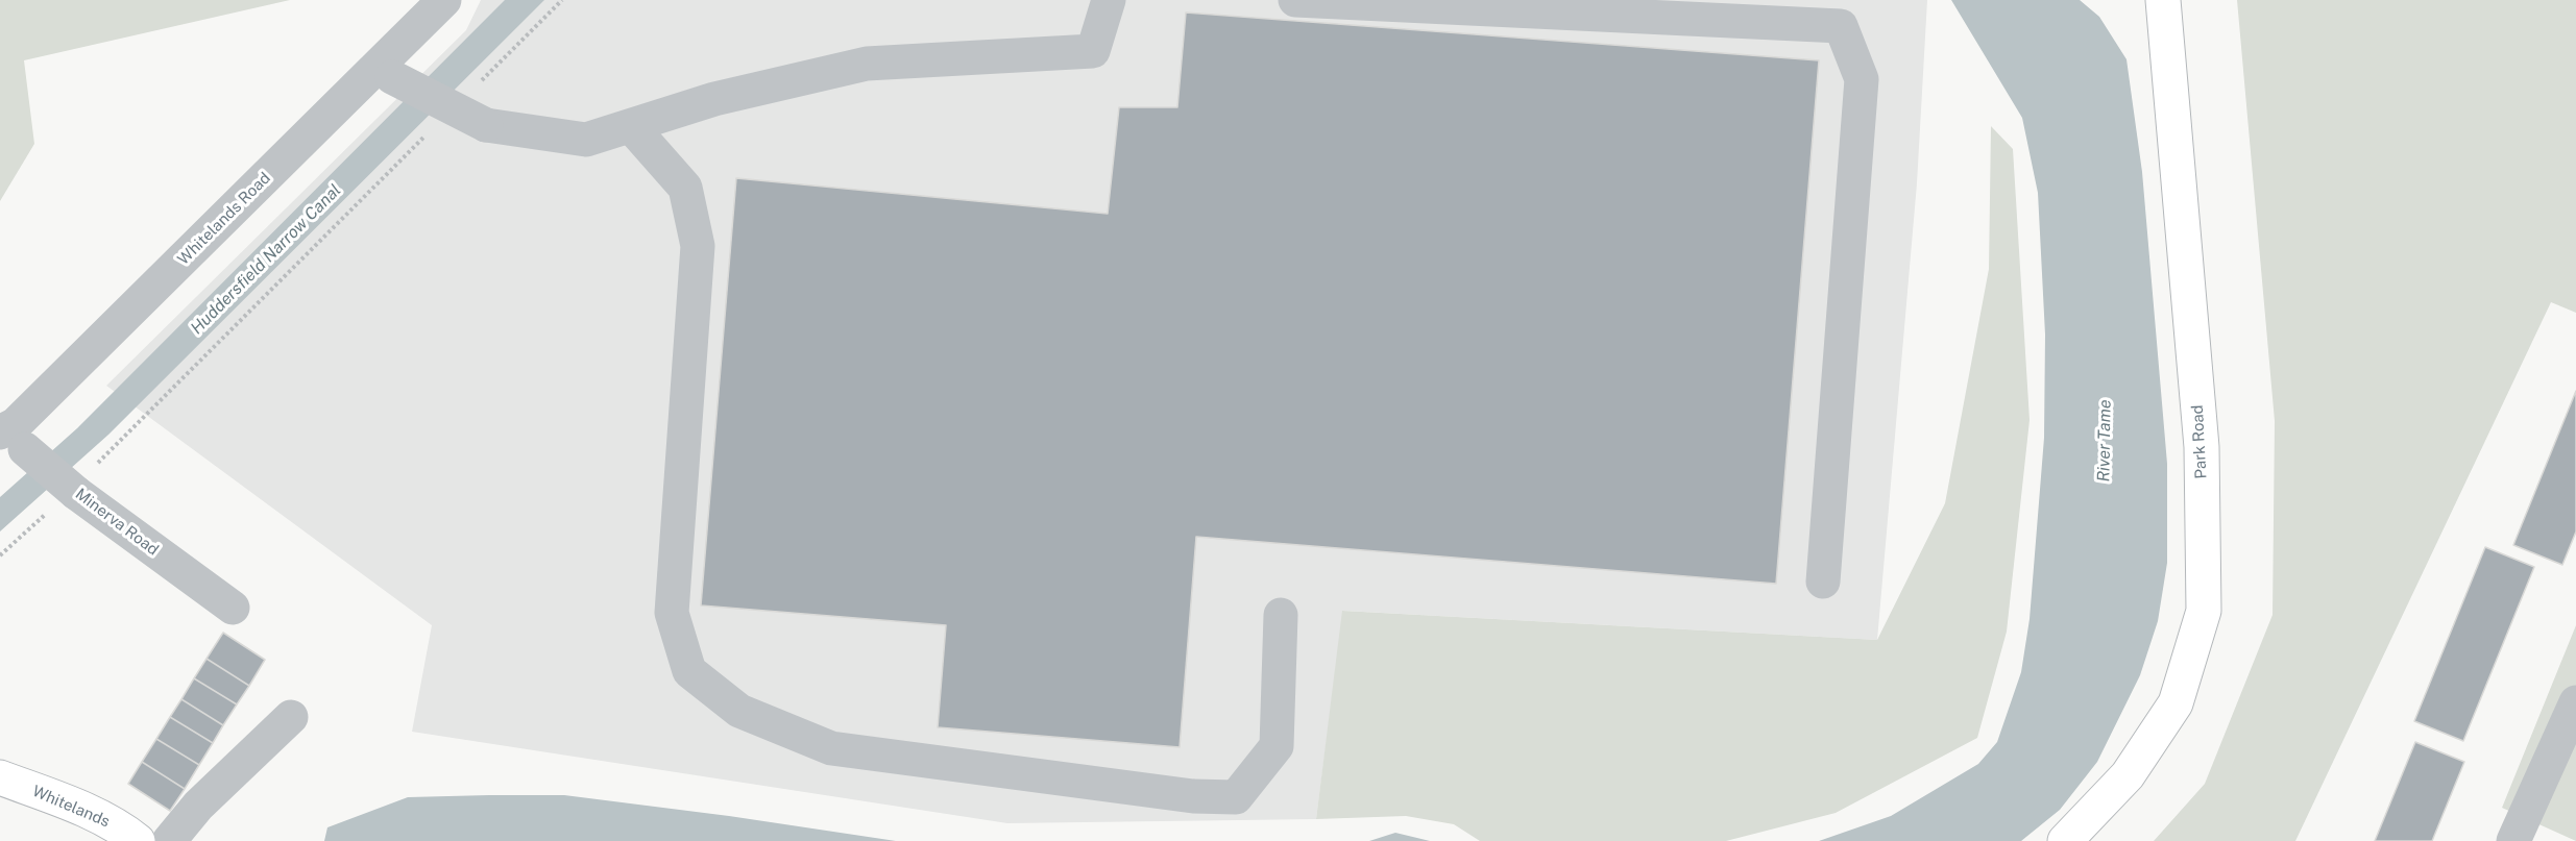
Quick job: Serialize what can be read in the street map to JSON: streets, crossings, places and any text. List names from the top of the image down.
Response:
{
  "streets": {
    "main road": ["Park Road", "Whitelands"],
    "street": ["Whitelands Road", "Minerva Road"]
  },
  "crossings": [
    ["Whitelands Road", "Minerva Road"]
  ],
  "water": ["Huddersfield Narrow Canal", "River Tame"]
}
